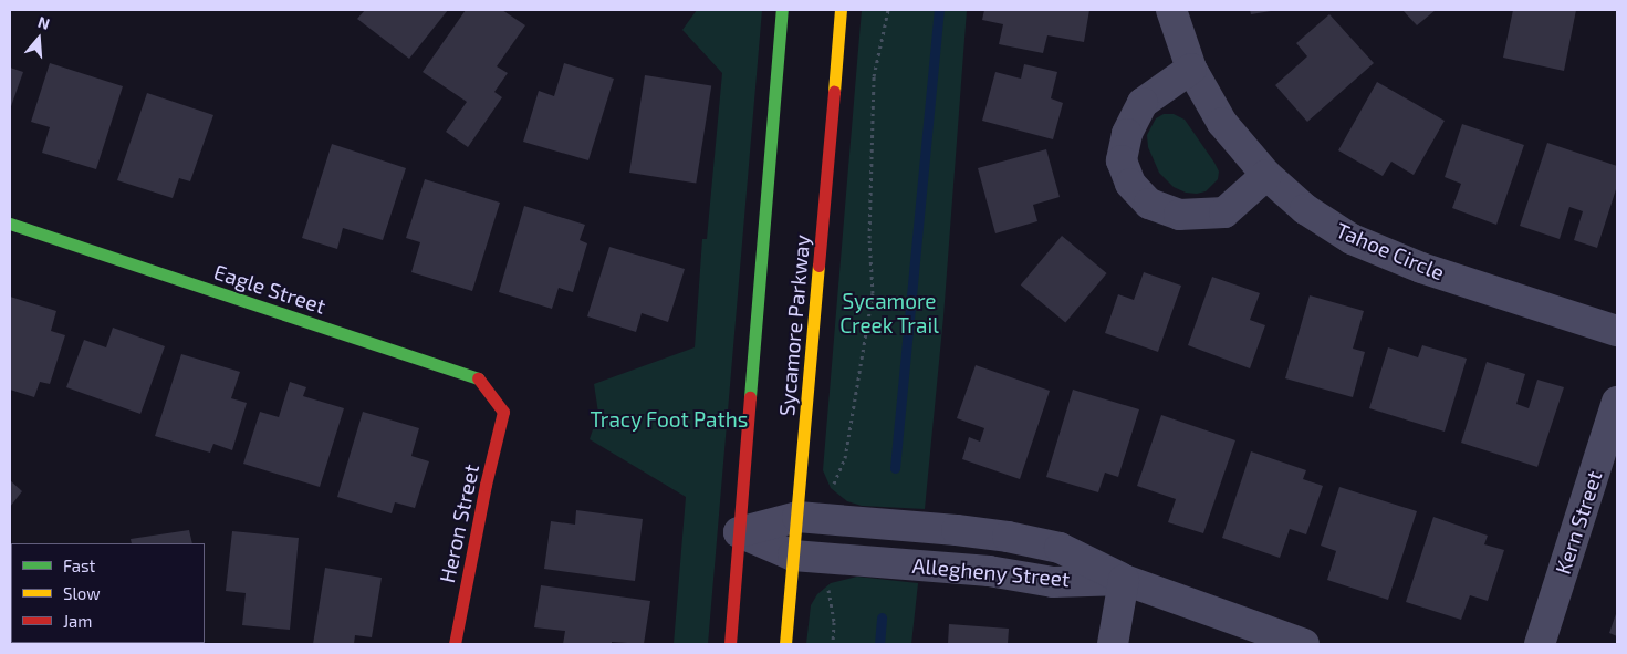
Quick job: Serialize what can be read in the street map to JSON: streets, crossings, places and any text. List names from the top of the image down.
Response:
{
  "streets": {
    "main road": ["Eagle Street", "Sycamore Parkway", "Heron Street"],
    "street": ["Tahoe Circle", "Kern Street", "Allegheny Street"]
  },
  "crossings": [
    ["Eagle Street", "Heron Street"],
    ["Sycamore Parkway", "Allegheny Street"]
  ],
  "parks": ["Sycamore Creek Trail", "Tracy Foot Paths"],
  "legend": ["Fast", "Slow", "Jam"],
  "north": "top"
}
